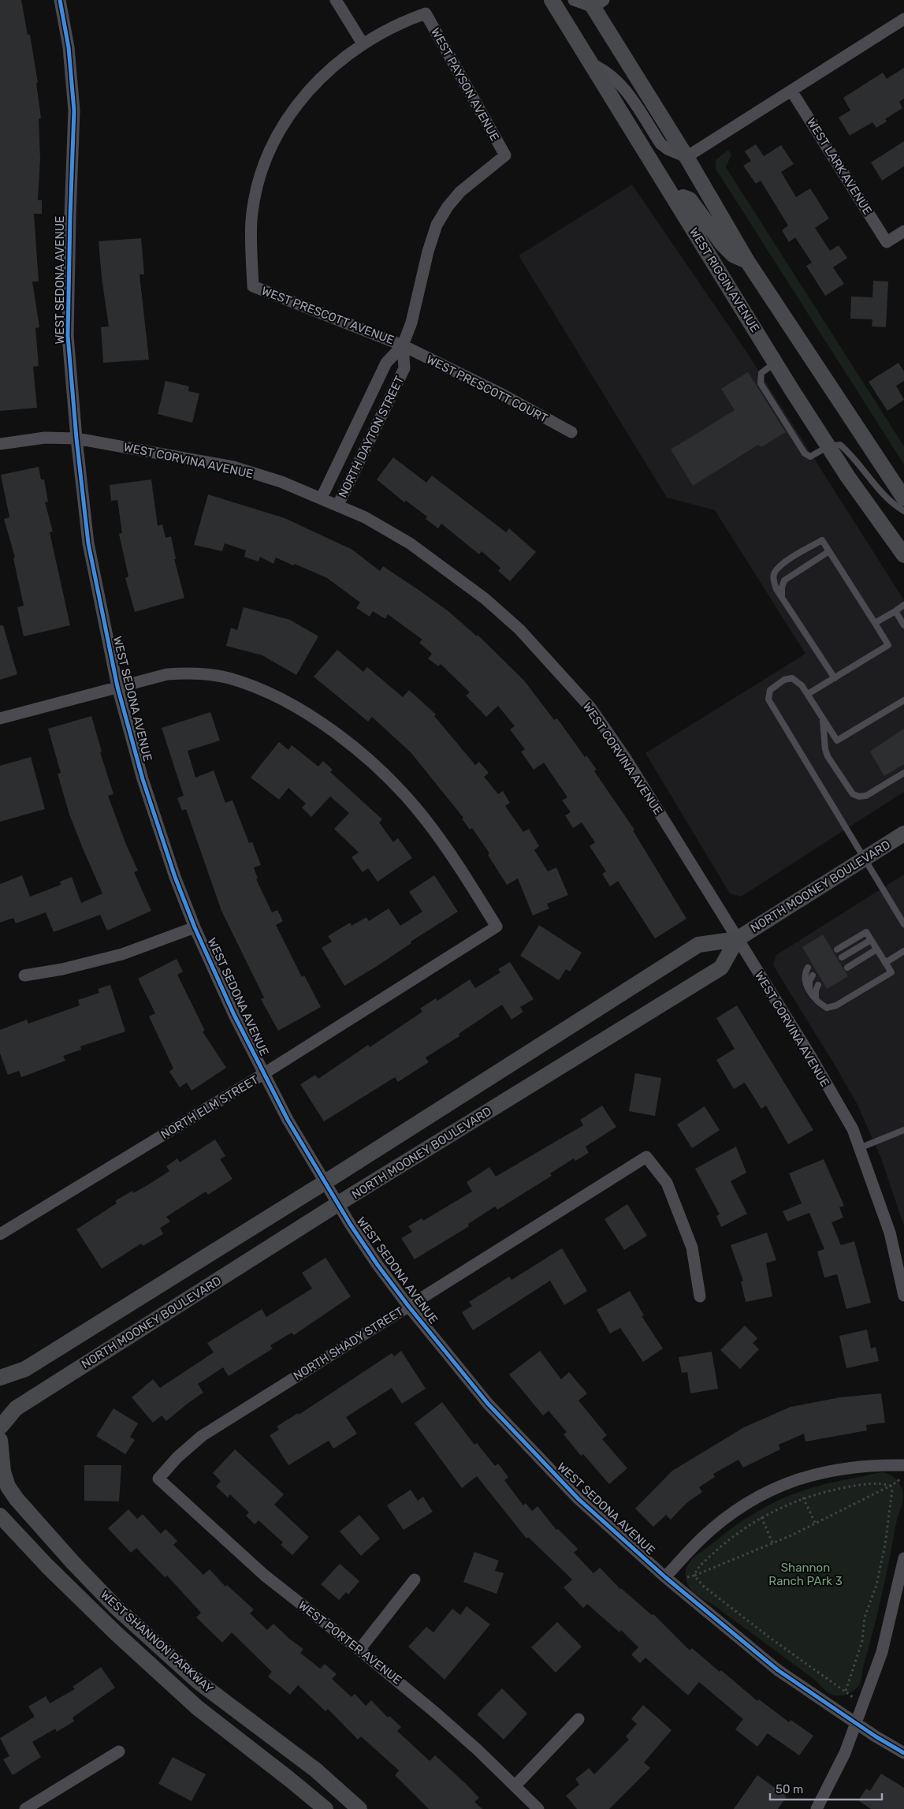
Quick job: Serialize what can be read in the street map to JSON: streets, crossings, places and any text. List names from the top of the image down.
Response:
{
  "streets": {
    "street": [
      "WEST PAYSON AVENUE",
      "WEST LARK AVENUE",
      "WEST SEDONA AVENUE",
      "WEST RIGGIN AVENUE",
      "WEST PRESCOTT AVENUE",
      "WEST PRESCOTT COURT",
      "NORTH DAYTON STREET",
      "WEST CORVINA AVENUE",
      "NORTH MOONEY BOULEVARD",
      "NORTH ELM STREET",
      "NORTH SHADY STREET",
      "WEST SHANNON PARKWAY",
      "WEST PORTER AVENUE"
    ]
  },
  "crossings": [
    ["WEST PAYSON AVENUE", "WEST PRESCOTT AVENUE"],
    ["WEST PAYSON AVENUE", "NORTH DAYTON STREET"],
    ["WEST SEDONA AVENUE", "WEST CORVINA AVENUE"],
    ["WEST SEDONA AVENUE", "NORTH MOONEY BOULEVARD"],
    ["WEST SEDONA AVENUE", "NORTH ELM STREET"],
    ["WEST SEDONA AVENUE", "NORTH SHADY STREET"],
    ["WEST PRESCOTT AVENUE", "WEST PRESCOTT COURT"],
    ["WEST PRESCOTT AVENUE", "NORTH DAYTON STREET"],
    ["WEST PRESCOTT COURT", "NORTH DAYTON STREET"],
    ["NORTH DAYTON STREET", "WEST CORVINA AVENUE"],
    ["WEST CORVINA AVENUE", "NORTH MOONEY BOULEVARD"],
    ["NORTH MOONEY BOULEVARD", "WEST SHANNON PARKWAY"],
    ["NORTH SHADY STREET", "WEST PORTER AVENUE"]
  ],
  "parks": ["Shannon Ranch PArk 3"],
  "scale_bar": "50 m"
}
